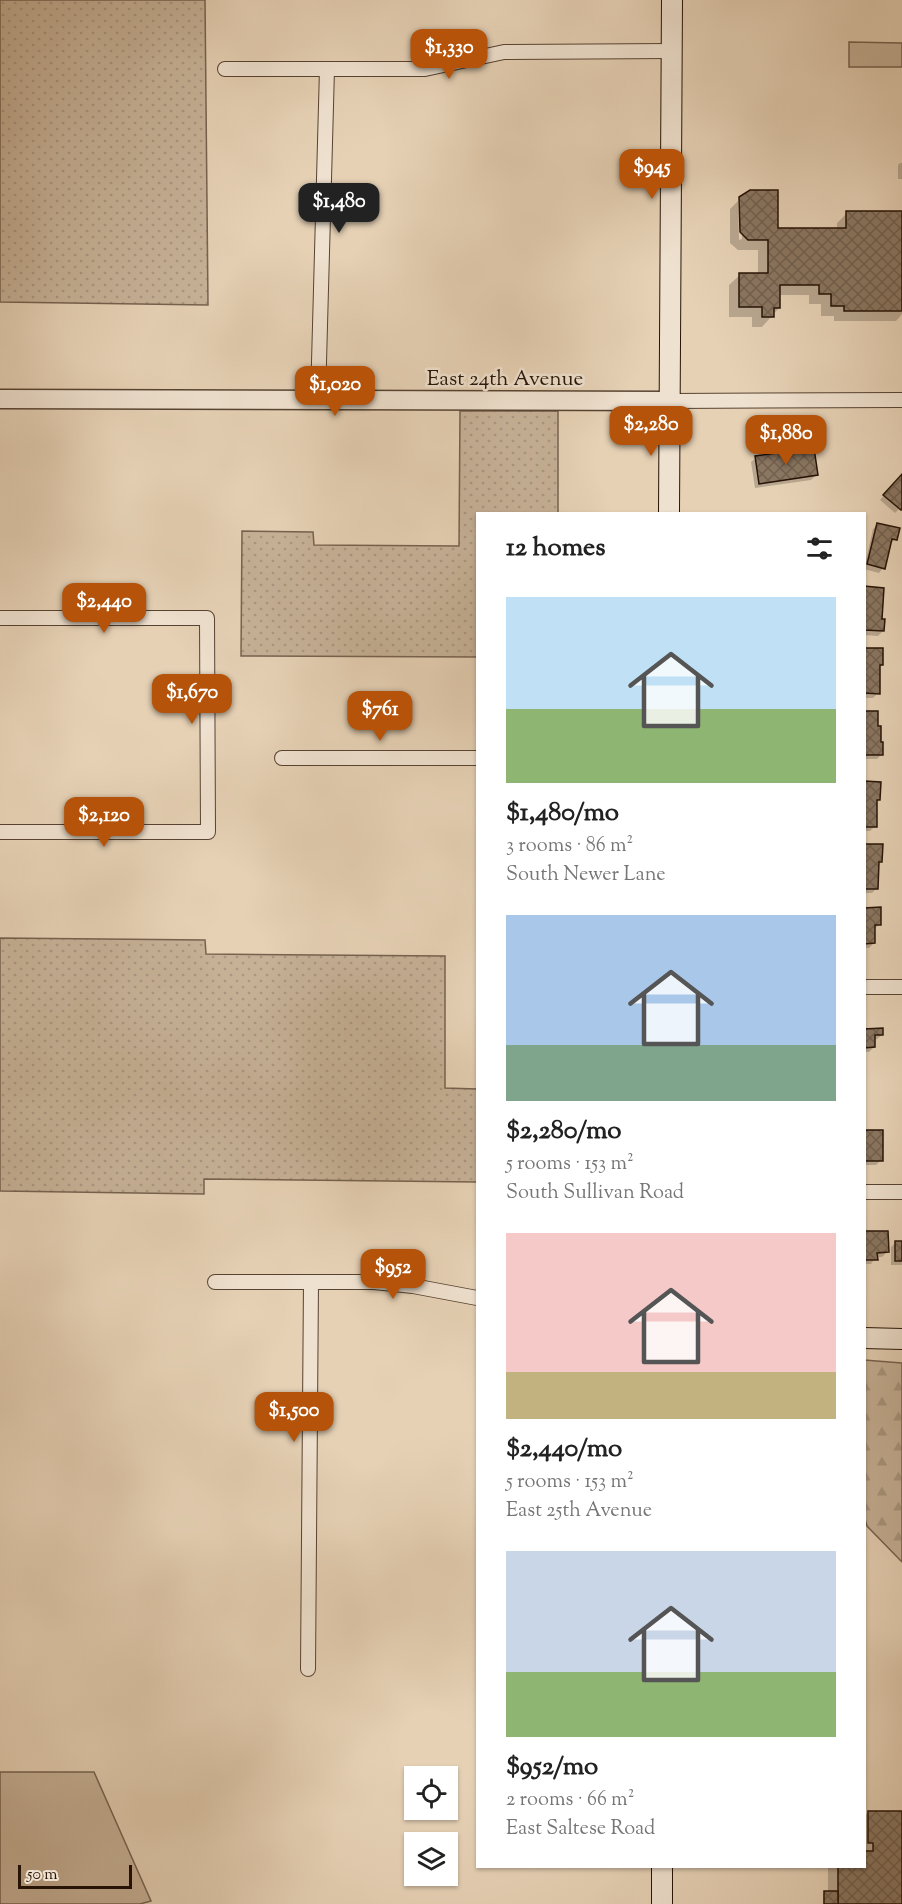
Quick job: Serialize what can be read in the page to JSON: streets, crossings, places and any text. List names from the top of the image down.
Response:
{
  "streets": {
    "street": ["East 24th Avenue"]
  },
  "scale_bar": "50 m",
  "page": {
    "price": [
      "$1,330",
      "$945",
      "$1,480",
      "$1,020",
      "$2,280",
      "$1,880",
      "$2,440",
      "$1,670",
      "$761",
      "$2,120",
      "$952",
      "$1,500"
    ],
    "heading": "12 homes",
    "list": [
      {
        "name": "$1,480/mo",
        "note": "3 rooms · 86 m² · South Newer Lane"
      },
      {
        "name": "$2,280/mo",
        "note": "5 rooms · 153 m² · South Sullivan Road"
      },
      {
        "name": "$2,440/mo",
        "note": "5 rooms · 153 m² · East 25th Avenue"
      },
      {
        "name": "$952/mo",
        "note": "2 rooms · 66 m² · East Saltese Road"
      }
    ],
    "scale": "50 m"
  }
}
